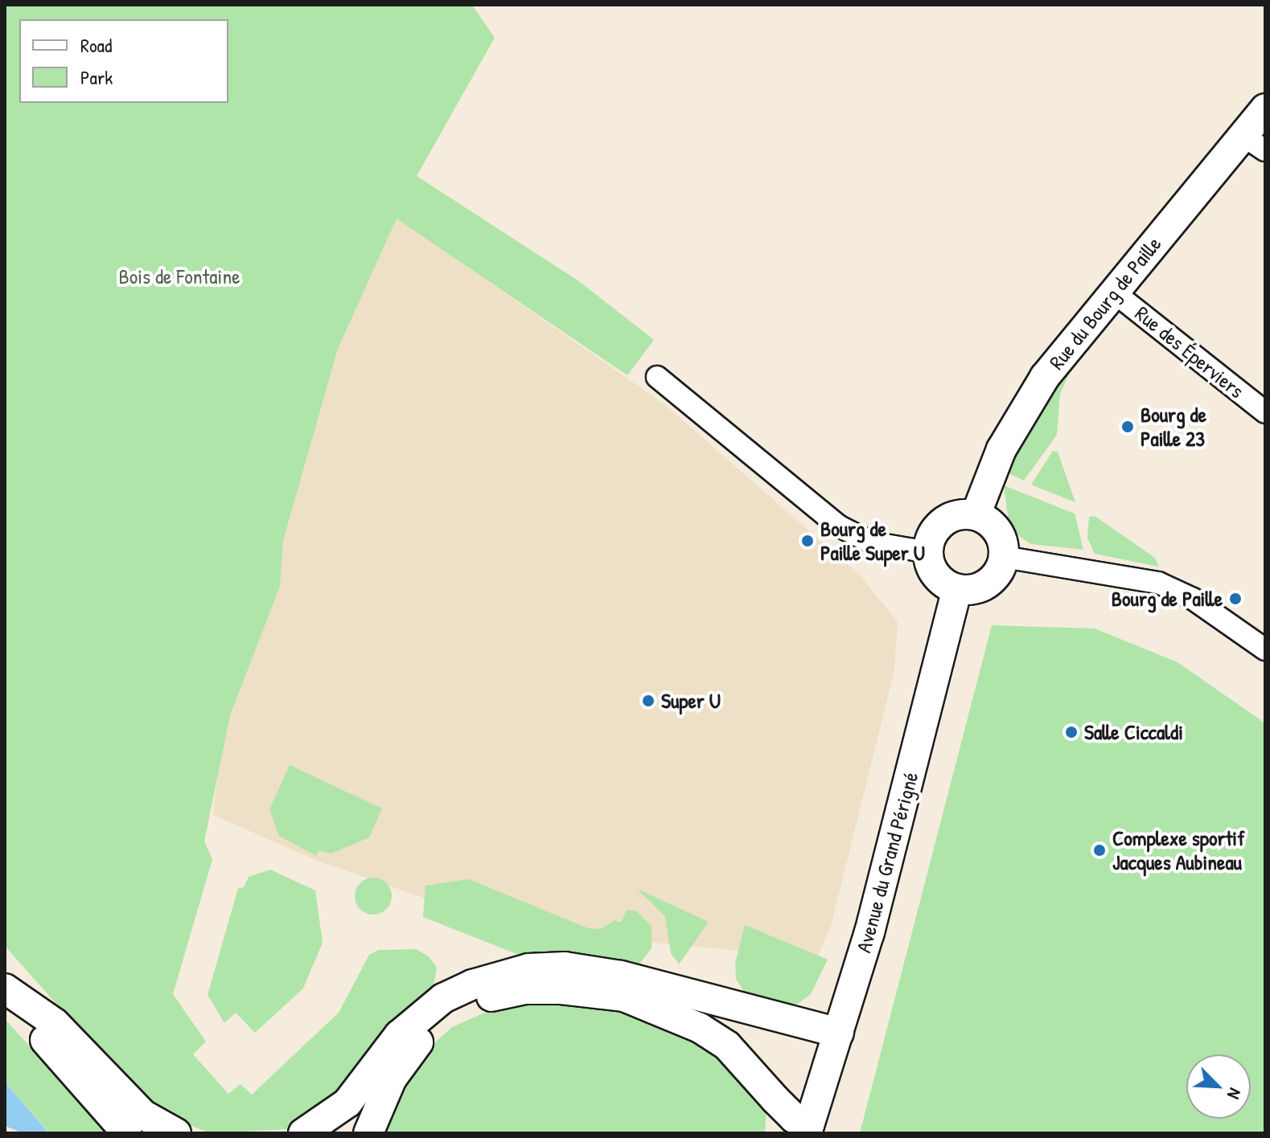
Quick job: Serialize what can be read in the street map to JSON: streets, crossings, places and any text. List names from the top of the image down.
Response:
{
  "streets": {
    "street": ["Rue du Bourg de Paille", "Rue des Éperviers", "Avenue du Grand Périgné"]
  },
  "crossings": [
    ["Rue du Bourg de Paille", "Rue des Éperviers"],
    ["Rue du Bourg de Paille", "Avenue du Grand Périgné"]
  ],
  "parks": ["Bois de Fontaine"],
  "places": [
    "Bourg de Paille 23",
    "Bourg de Paille Super U",
    "Bourg de Paille",
    "Super U",
    "Salle Ciccaldi",
    "Complexe sportif Jacques Aubineau"
  ],
  "legend": ["Road", "Park"],
  "north": "bottom right"
}
